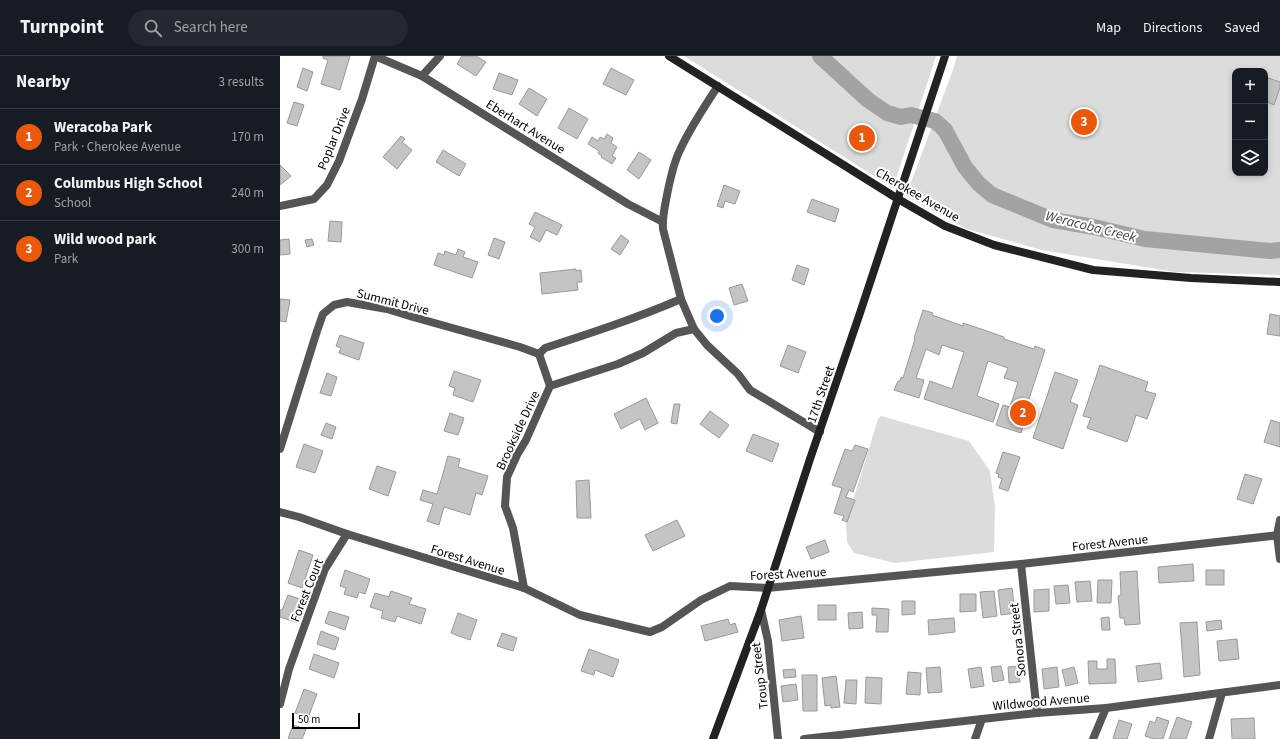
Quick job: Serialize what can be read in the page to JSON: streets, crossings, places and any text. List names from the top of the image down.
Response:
{
  "streets": {
    "street": [
      "Eberhart Avenue",
      "Poplar Drive",
      "Cherokee Avenue",
      "Summit Drive",
      "17th Street",
      "Brookside Drive",
      "Forest Avenue",
      "Forest Court",
      "Sonora Street",
      "Troup Street",
      "Wildwood Avenue"
    ]
  },
  "crossings": [
    ["Eberhart Avenue", "Poplar Drive"],
    ["Cherokee Avenue", "17th Street"],
    ["17th Street", "Forest Avenue"],
    ["17th Street", "Troup Street"],
    ["Brookside Drive", "Forest Avenue"],
    ["Forest Avenue", "Forest Court"],
    ["Forest Avenue", "Sonora Street"],
    ["Sonora Street", "Wildwood Avenue"]
  ],
  "water": ["Weracoba Creek"],
  "scale_bar": "50 m",
  "page": {
    "header": "Turnpoint",
    "search": "Search here",
    "nav": ["Map", "Directions", "Saved"],
    "heading": ["Nearby", "3 results"],
    "map_buttons": ["+", "−"],
    "pins": ["3", "1", "2"],
    "list": [
      {
        "mark": "1",
        "name": "Weracoba Park",
        "note": "Park · Cherokee Avenue",
        "value": "170 m"
      },
      {
        "mark": "2",
        "name": "Columbus High School",
        "note": "School",
        "value": "240 m"
      },
      {
        "mark": "3",
        "name": "Wild wood park",
        "note": "Park",
        "value": "300 m"
      }
    ],
    "scale": "50 m"
  }
}
